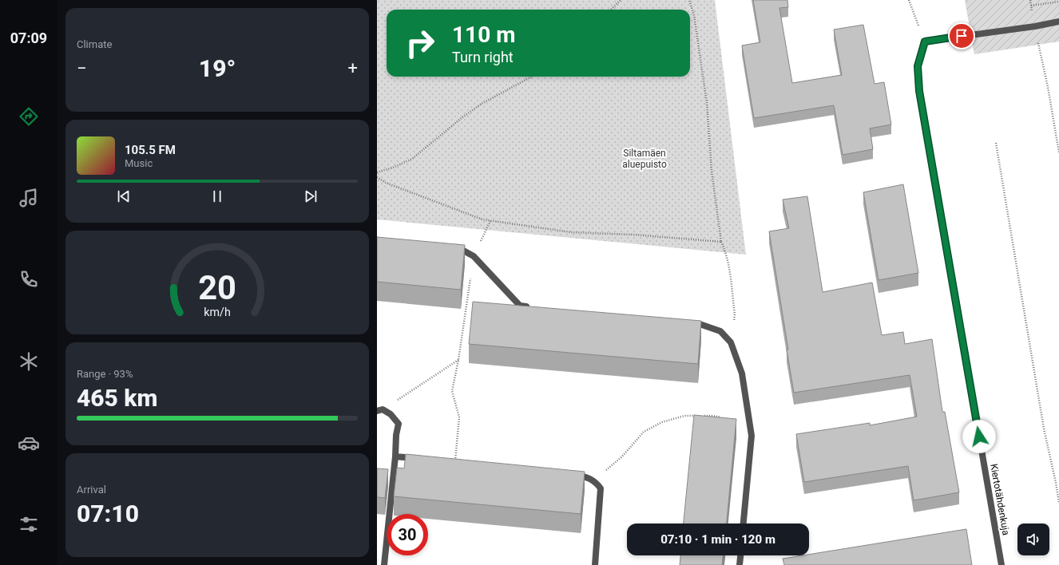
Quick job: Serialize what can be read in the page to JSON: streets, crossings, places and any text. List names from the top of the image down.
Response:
{
  "streets": {
    "street": ["Kiertotähdenkuja"]
  },
  "parks": ["Siltamäen aluepuisto"],
  "page": {
    "tabs": "07:09",
    "tile": [
      "Climate",
      ["Range · 93%", "465 km"],
      ["Arrival", "07:10"]
    ],
    "turn": ["110 m", "Turn right"],
    "heat": ["−", "19°", "+"],
    "song": ["105.5 FM", "Music"],
    "limit": "30",
    "trip": "07:10 · 1 min · 120 m",
    "gauge": ["20", "km/h"]
  }
}
